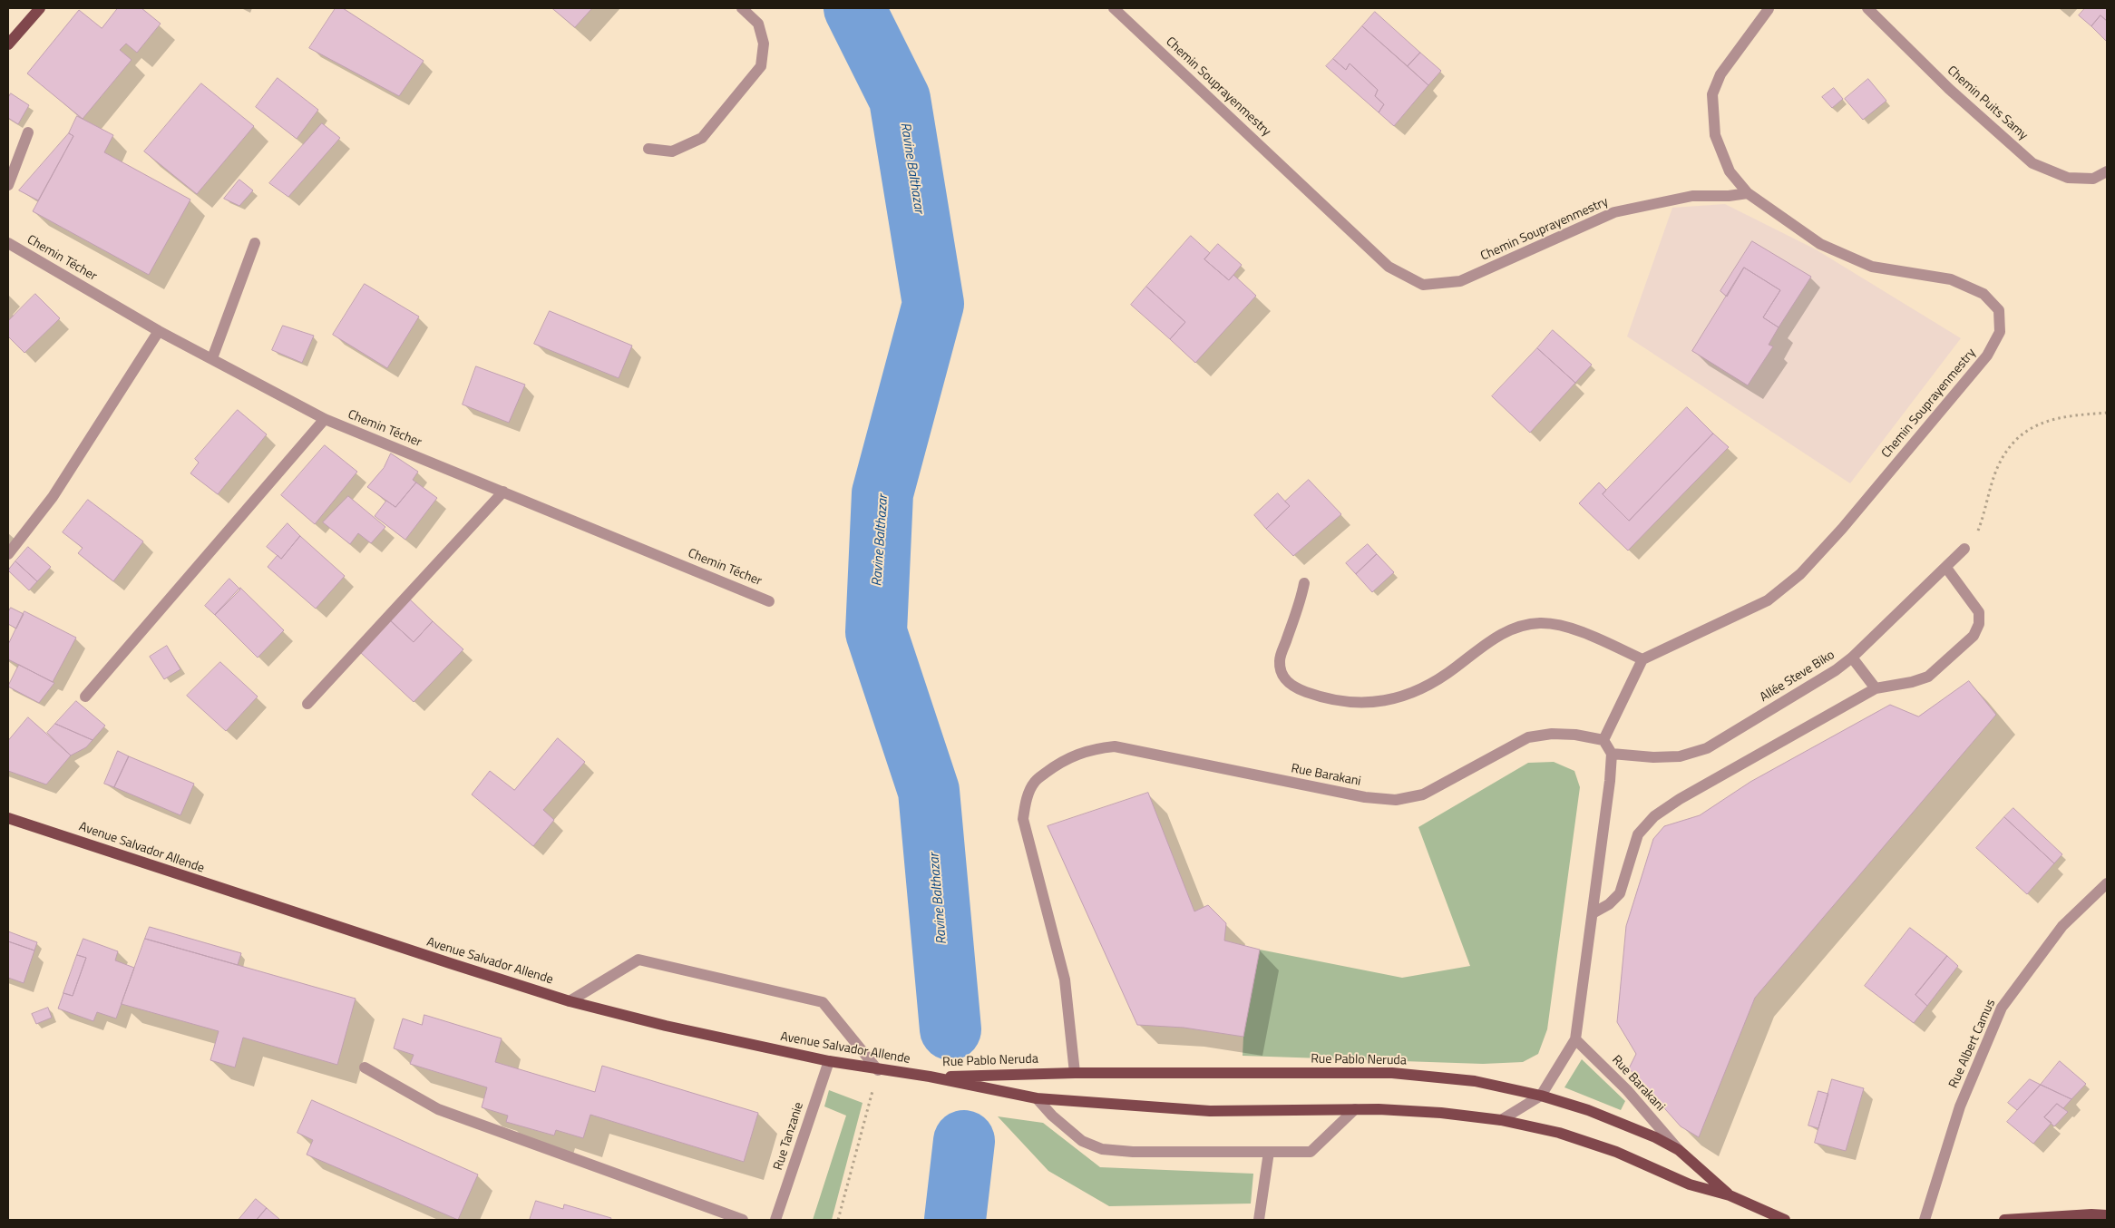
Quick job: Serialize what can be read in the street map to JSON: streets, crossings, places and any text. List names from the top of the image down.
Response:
{
  "streets": {
    "main road": ["Avenue Salvador Allende", "Rue Pablo Neruda"],
    "street": [
      "Chemin Souprayenmestry",
      "Chemin Puits Samy",
      "Chemin Técher",
      "Allée Steve Biko",
      "Rue Barakani",
      "Rue Albert Camus",
      "Rue Tanzanie"
    ]
  },
  "crossings": [
    ["Rue Barakani", "Rue Pablo Neruda"],
    ["Avenue Salvador Allende", "Rue Pablo Neruda"],
    ["Avenue Salvador Allende", "Rue Tanzanie"]
  ],
  "water": ["Ravine Balthazar"]
}
